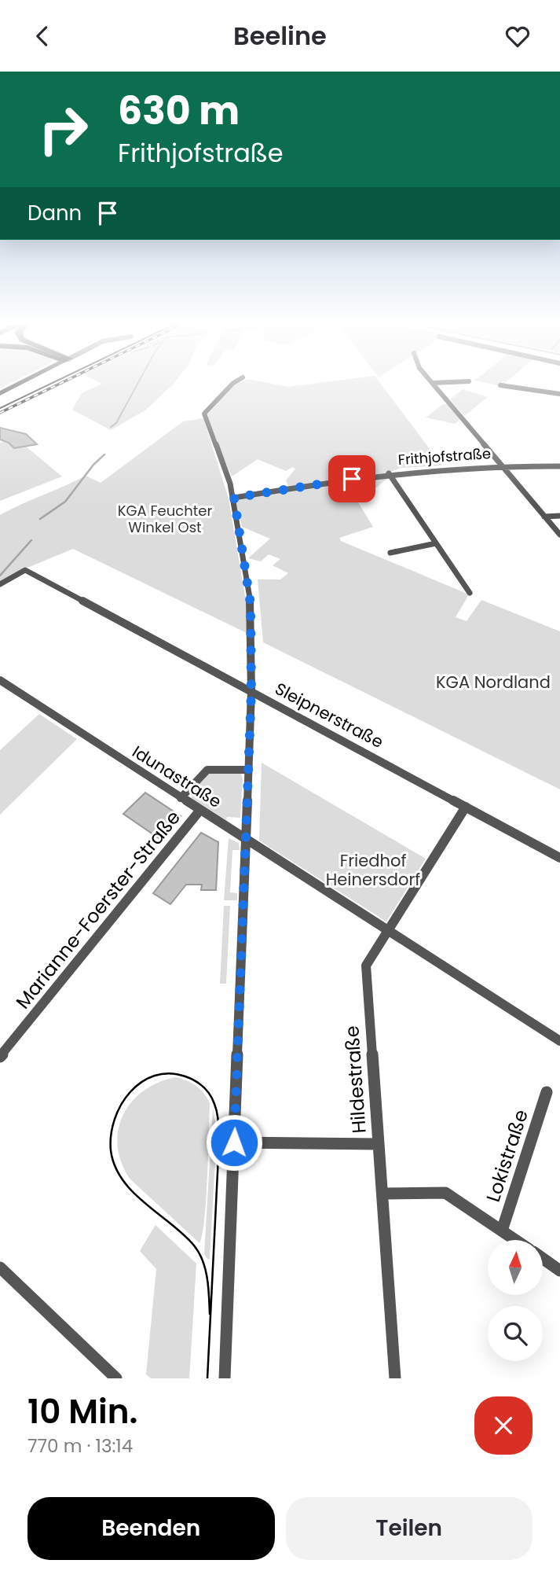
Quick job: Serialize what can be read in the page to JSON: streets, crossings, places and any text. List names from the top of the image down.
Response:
{
  "streets": {
    "street": [
      "Frithjofstraße",
      "Sleipnerstraße",
      "Idunastraße",
      "Marianne-Foerster-Straße",
      "Hildestraße",
      "Lokistraße"
    ]
  },
  "crossings": [
    ["Sleipnerstraße", "Hildestraße"],
    ["Idunastraße", "Marianne-Foerster-Straße"],
    ["Idunastraße", "Hildestraße"]
  ],
  "parks": ["KGA Feuchter Winkel Ost", "KGA Nordland", "Friedhof Heinersdorf"],
  "north": "top",
  "page": {
    "header": "Beeline",
    "turn": ["630 m", "Frithjofstraße"],
    "then": "Dann",
    "heading": ["10 Min.", "770 m · 13:14"],
    "buttons": ["Beenden", "Teilen"]
  }
}
